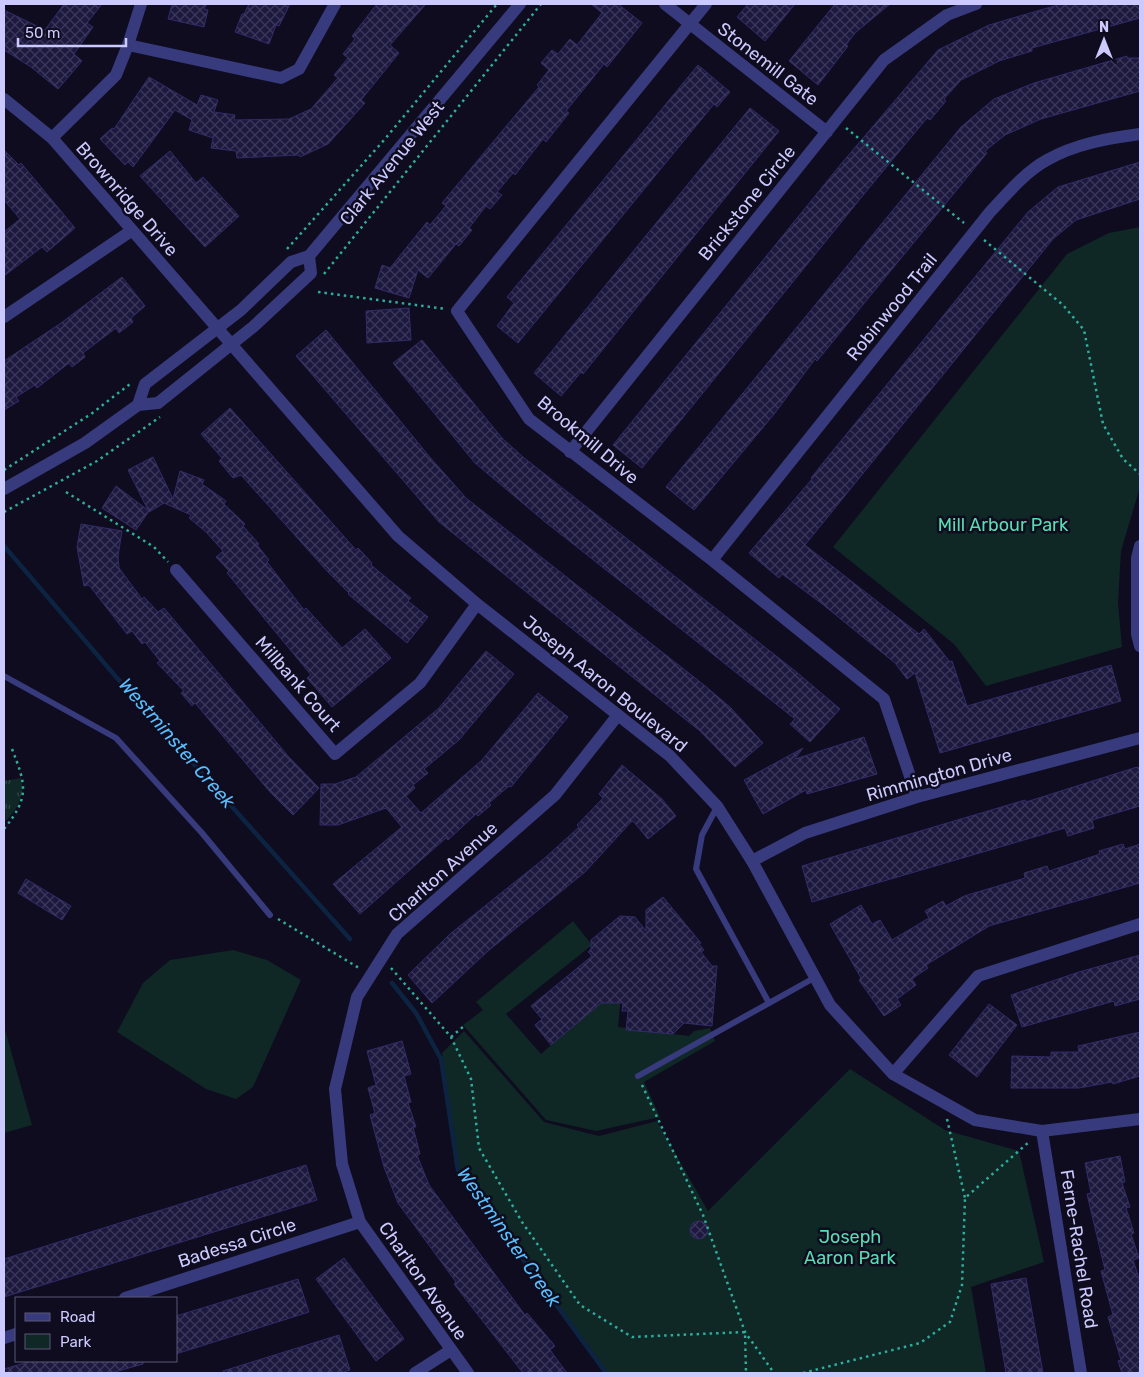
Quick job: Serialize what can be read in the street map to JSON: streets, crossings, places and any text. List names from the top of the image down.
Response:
{
  "streets": {
    "street": [
      "Stonemill Gate",
      "Clark Avenue West",
      "Brownridge Drive",
      "Brickstone Circle",
      "Robinwood Trail",
      "Brookmill Drive",
      "Millbank Court",
      "Joseph Aaron Boulevard",
      "Rimmington Drive",
      "Charlton Avenue",
      "Badessa Circle",
      "Ferne-Rachel Road"
    ]
  },
  "crossings": [
    ["Stonemill Gate", "Brickstone Circle"],
    ["Clark Avenue West", "Brownridge Drive"],
    ["Brownridge Drive", "Joseph Aaron Boulevard"],
    ["Brickstone Circle", "Brookmill Drive"],
    ["Robinwood Trail", "Brookmill Drive"],
    ["Brookmill Drive", "Rimmington Drive"],
    ["Millbank Court", "Joseph Aaron Boulevard"],
    ["Joseph Aaron Boulevard", "Rimmington Drive"],
    ["Joseph Aaron Boulevard", "Charlton Avenue"],
    ["Joseph Aaron Boulevard", "Ferne-Rachel Road"],
    ["Charlton Avenue", "Badessa Circle"]
  ],
  "water": ["Westminster Creek"],
  "parks": ["Mill Arbour Park", "Joseph Aaron Park"],
  "legend": ["Road", "Park"],
  "scale_bar": "50 m",
  "north": "top"
}
